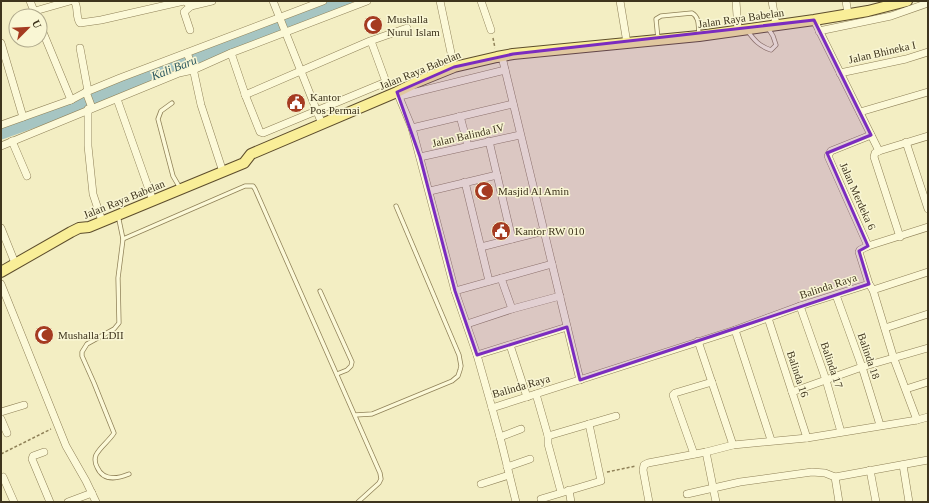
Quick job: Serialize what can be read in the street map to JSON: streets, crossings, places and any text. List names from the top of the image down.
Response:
{
  "streets": {
    "main road": ["Jalan Raya Babelan"],
    "street": [
      "Jalan Bhineka I",
      "Jalan Balinda IV",
      "Jalan Merdeka 6",
      "Balinda Raya",
      "Balinda 18",
      "Balinda 17",
      "Balinda 16"
    ]
  },
  "crossings": [
    ["Jalan Raya Babelan", "Balinda Raya"],
    ["Jalan Balinda IV", "Balinda Raya"],
    ["Balinda Raya", "Balinda 18"],
    ["Balinda Raya", "Balinda 17"],
    ["Balinda Raya", "Balinda 16"]
  ],
  "water": ["Kali Baru"],
  "places": {
    "mosque": ["Mushalla Nurul Islam", "Masjid Al Amin", "Mushalla LDII"],
    "public building": ["Kantor Pos Permai", "Kantor RW 010"]
  },
  "north": "top right"
}
